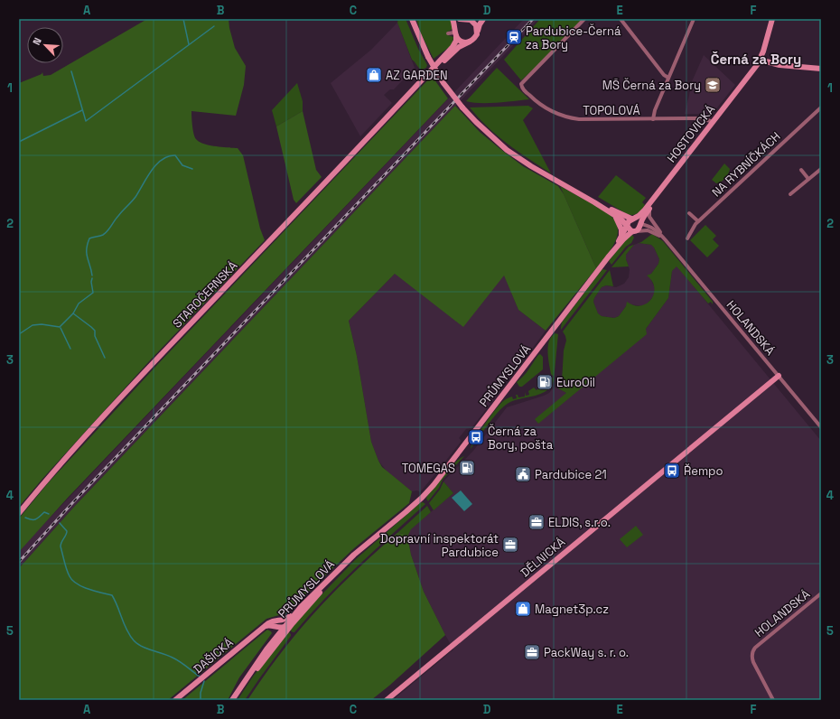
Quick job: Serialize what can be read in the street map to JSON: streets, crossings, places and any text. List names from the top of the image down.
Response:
{
  "streets": {
    "main road": [
      "HOSTOVICKÁ",
      "STAROČERNSKÁ",
      "PRŮMYSLOVÁ",
      "DĚLNICKÁ",
      "DAŠICKÁ"
    ],
    "street": ["TOPOLOVÁ", "NA RYBNÍČKÁCH", "HOLANDSKÁ"]
  },
  "crossings": [
    ["TOPOLOVÁ", "HOSTOVICKÁ"],
    ["HOSTOVICKÁ", "HOLANDSKÁ"],
    ["HOSTOVICKÁ", "PRŮMYSLOVÁ"],
    ["HOLANDSKÁ", "PRŮMYSLOVÁ"],
    ["HOLANDSKÁ", "DĚLNICKÁ"],
    ["PRŮMYSLOVÁ", "DAŠICKÁ"]
  ],
  "districts": ["Černá za Bory"],
  "places": {
    "station": ["Pardubice-Černá za Bory"],
    "shop": ["AZ GARDEN", "Magnet3p.cz"],
    "school or university": ["MŠ Černá za Bory"],
    "fuel station": ["EuroOil", "TOMEGAS"],
    "bus stop": ["Černá za Bory, pošta", "Řempo"],
    "public building": ["Pardubice 21"],
    "office": ["ELDIS, s.r.o.", "Dopravní inspektorát Pardubice", "PackWay s. r. o."]
  },
  "north": "top left",
  "grid": {
    "columns": [
      "A",
      "B",
      "C",
      "D",
      "E",
      "F"
    ],
    "rows": [
      "1",
      "2",
      "3",
      "4",
      "5"
    ]
  }
}
